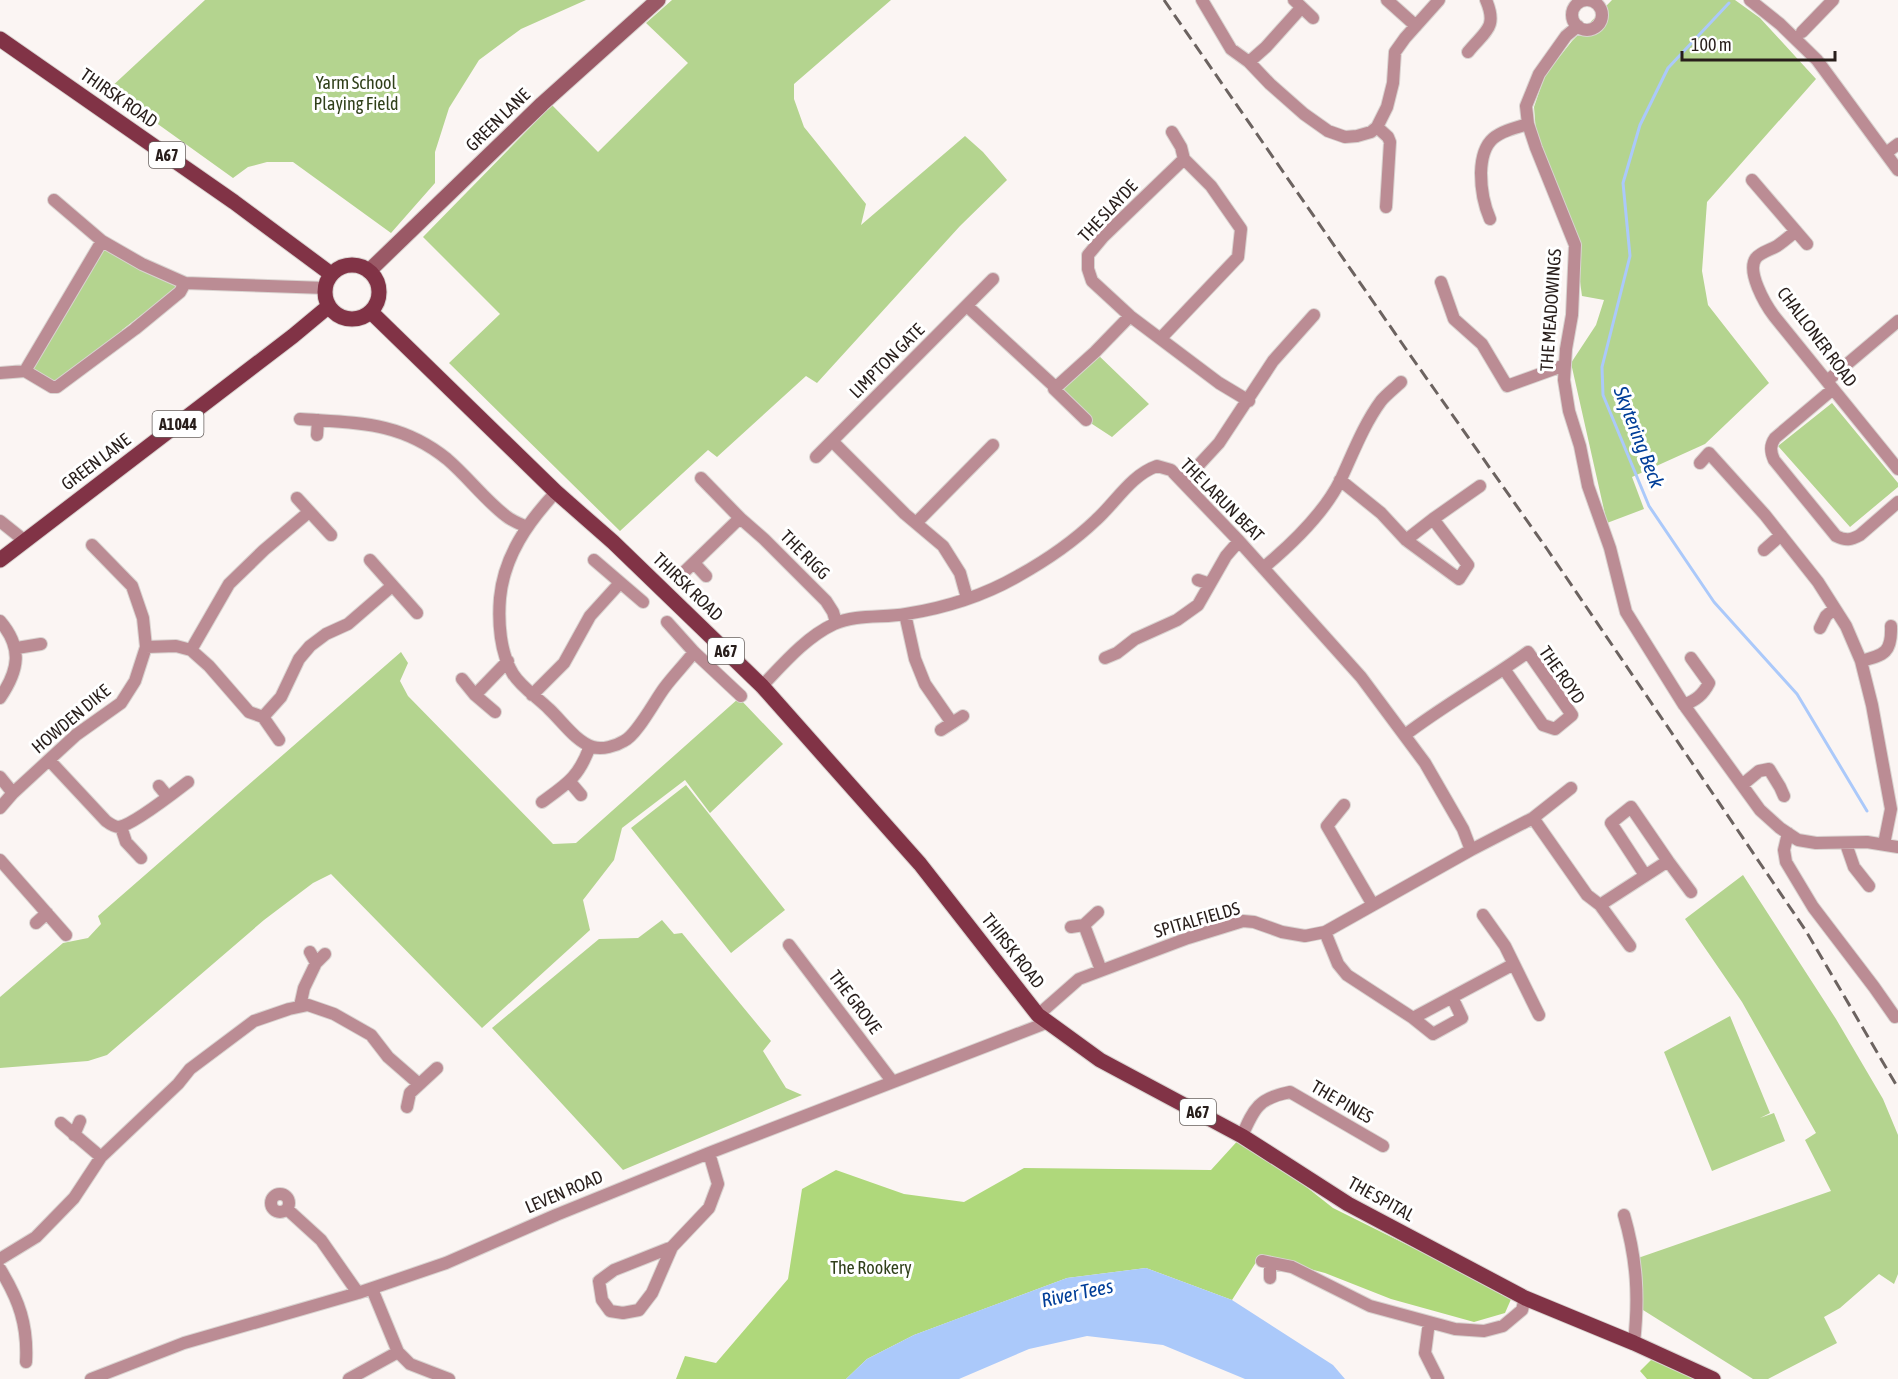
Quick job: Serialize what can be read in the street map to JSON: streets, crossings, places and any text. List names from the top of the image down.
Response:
{
  "streets": {
    "main road": [
      "THIRSK ROAD",
      "GREEN LANE",
      "A67",
      "A1044",
      "THE SPITAL"
    ],
    "street": [
      "THE SLAYDE",
      "THE MEADOWINGS",
      "CHALLONER ROAD",
      "LIMPTON GATE",
      "THE LARUN BEAT",
      "THE RIGG",
      "THE ROYD",
      "HOWDEN DIKE",
      "SPITALFIELDS",
      "THE GROVE",
      "THE PINES",
      "LEVEN ROAD"
    ]
  },
  "crossings": [
    ["THIRSK ROAD", "GREEN LANE"],
    ["THIRSK ROAD", "THE LARUN BEAT"],
    ["THIRSK ROAD", "SPITALFIELDS"],
    ["THIRSK ROAD", "LEVEN ROAD"],
    ["THIRSK ROAD", "THE SPITAL"],
    ["THE LARUN BEAT", "THE RIGG"],
    ["THE LARUN BEAT", "THE ROYD"],
    ["THE LARUN BEAT", "SPITALFIELDS"],
    ["SPITALFIELDS", "LEVEN ROAD"],
    ["SPITALFIELDS", "THE SPITAL"],
    ["THE GROVE", "LEVEN ROAD"],
    ["THE PINES", "THE SPITAL"],
    ["LEVEN ROAD", "THE SPITAL"]
  ],
  "water": ["Skytering Beck", "River Tees"],
  "parks": ["Yarm School Playing Field", "The Rookery"],
  "scale_bar": "100 m"
}
